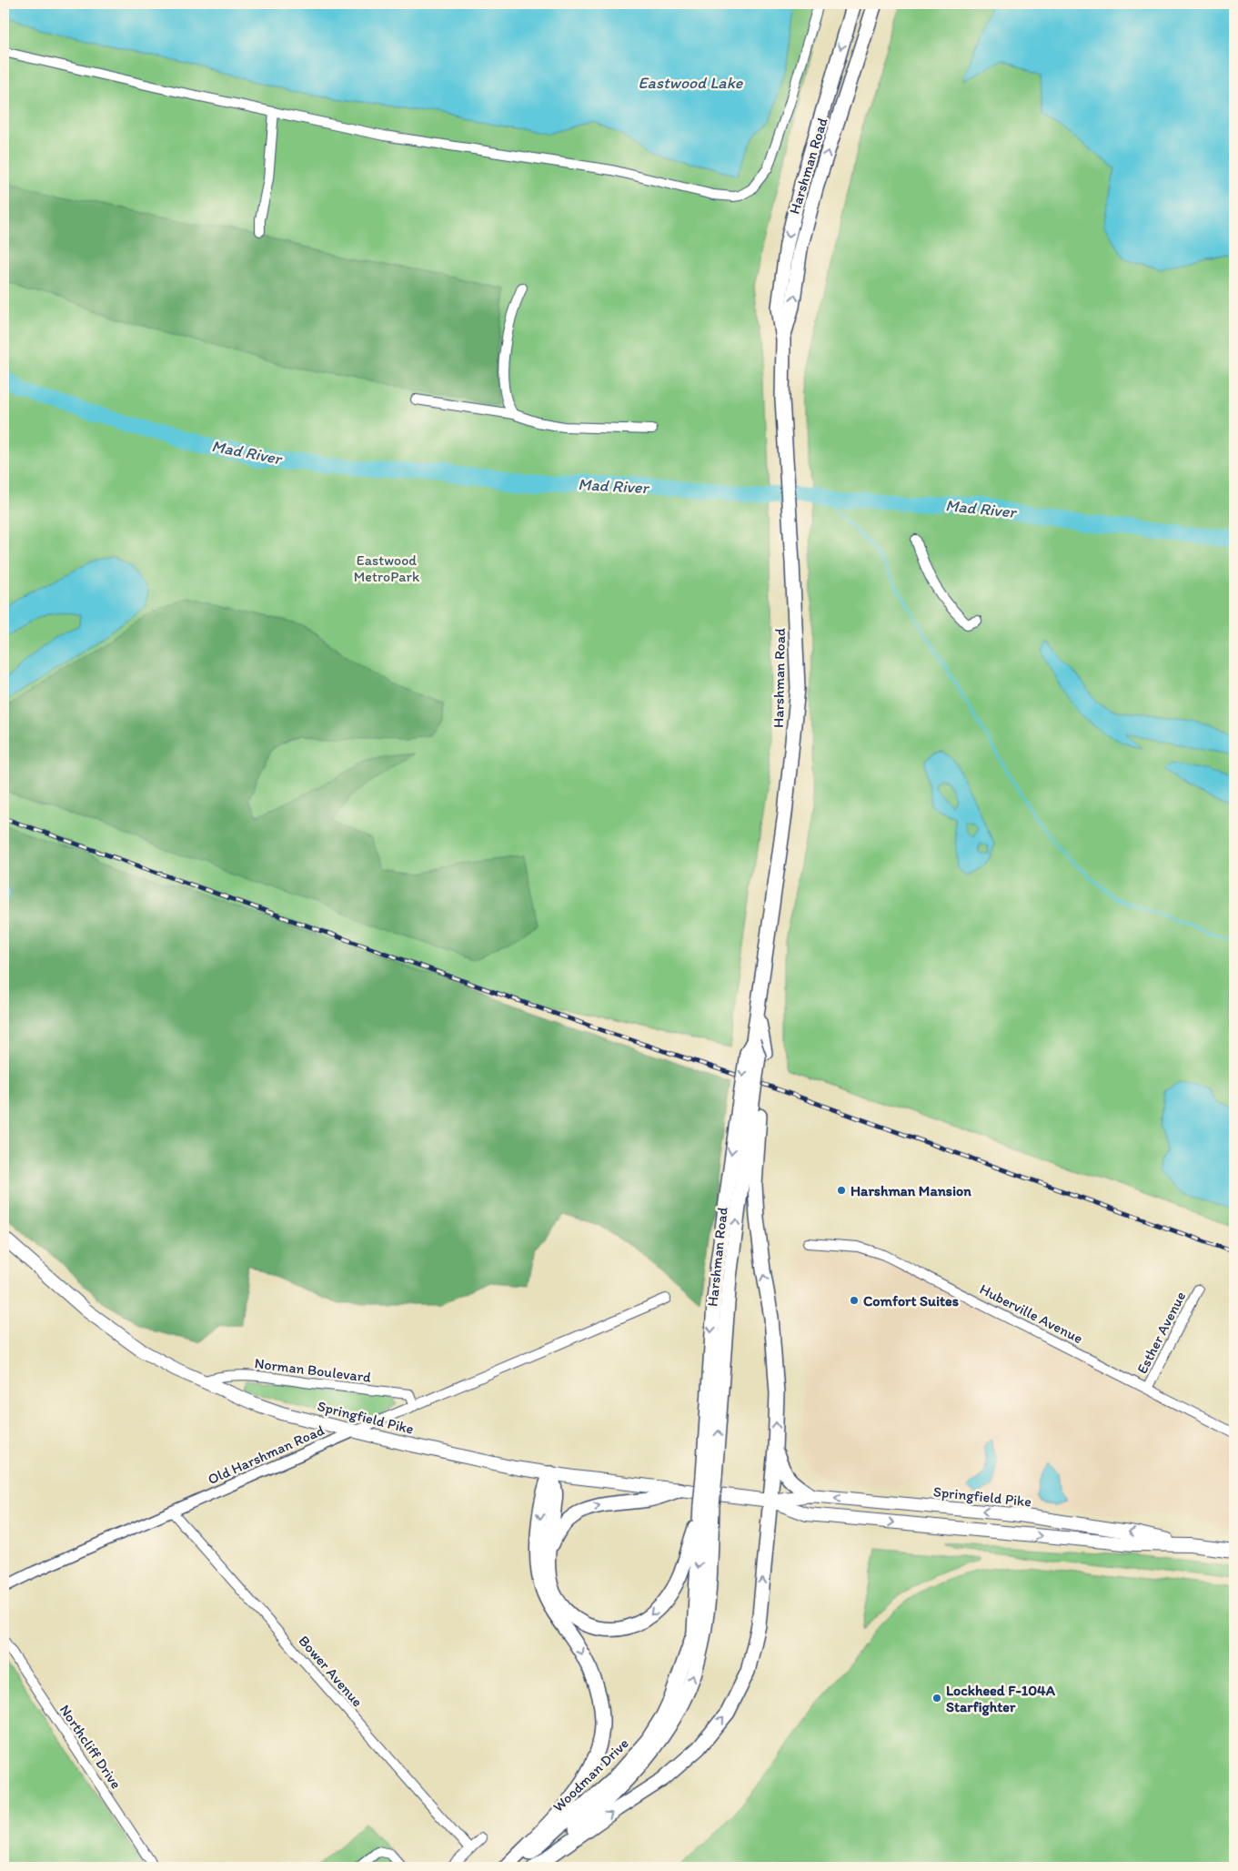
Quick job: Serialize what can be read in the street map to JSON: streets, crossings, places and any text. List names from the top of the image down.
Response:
{
  "streets": {
    "main road": ["Harshman Road", "Springfield Pike", "Woodman Drive"],
    "street": [
      "Huberville Avenue",
      "Esther Avenue",
      "Norman Boulevard",
      "Old Harshman Road",
      "Bower Avenue",
      "Northcliff Drive"
    ]
  },
  "crossings": [
    ["Harshman Road", "Woodman Drive"],
    ["Huberville Avenue", "Esther Avenue"],
    ["Norman Boulevard", "Springfield Pike"],
    ["Norman Boulevard", "Old Harshman Road"],
    ["Springfield Pike", "Old Harshman Road"],
    ["Old Harshman Road", "Bower Avenue"]
  ],
  "water": ["Eastwood Lake", "Mad River"],
  "parks": ["Eastwood MetroPark"],
  "places": ["Harshman Mansion", "Comfort Suites", "Lockheed F-104A Starfighter"]
}
